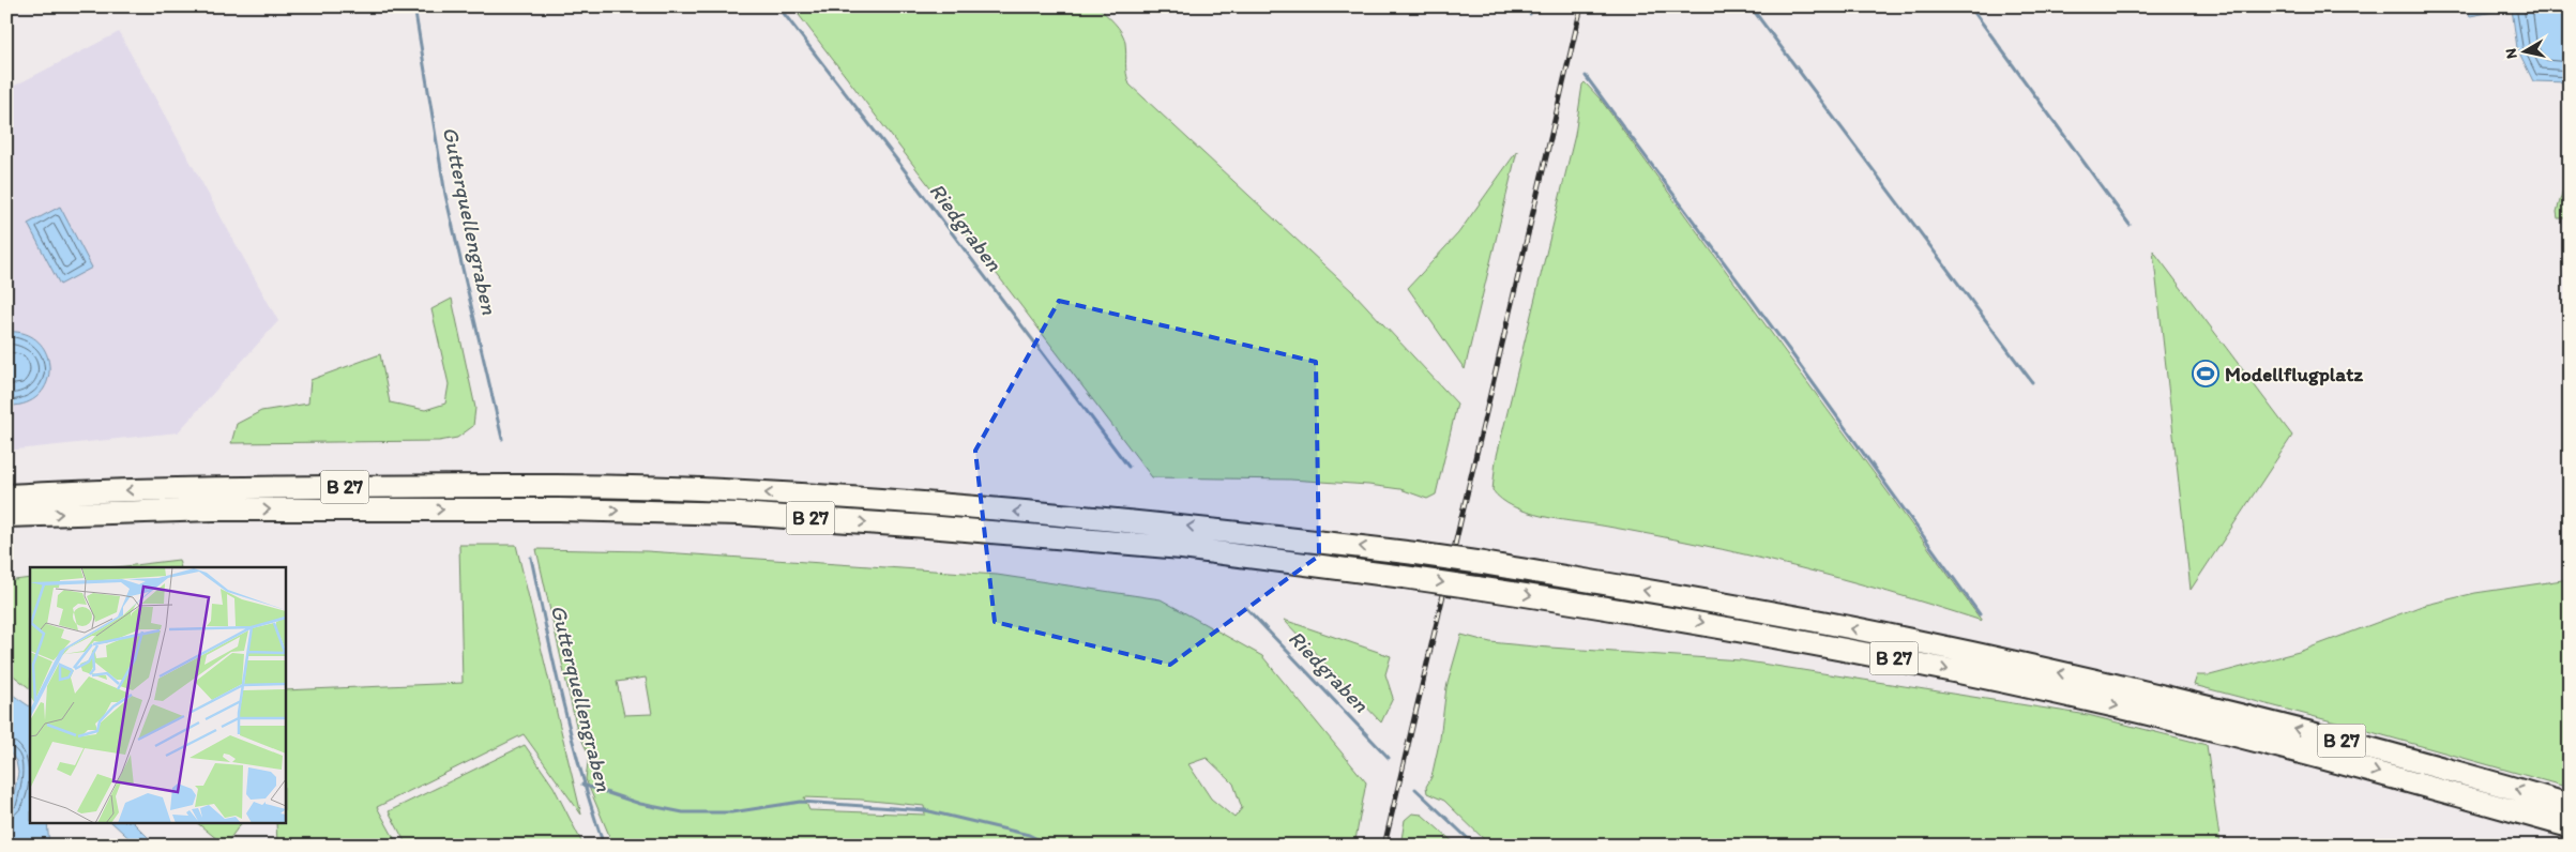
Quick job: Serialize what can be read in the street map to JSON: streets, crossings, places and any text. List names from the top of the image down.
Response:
{
  "streets": {
    "highway": ["B 27"]
  },
  "water": ["Gutterquellengraben", "Riedgraben"],
  "places": {
    "sports": ["Modellflugplatz"]
  },
  "north": "left"
}
